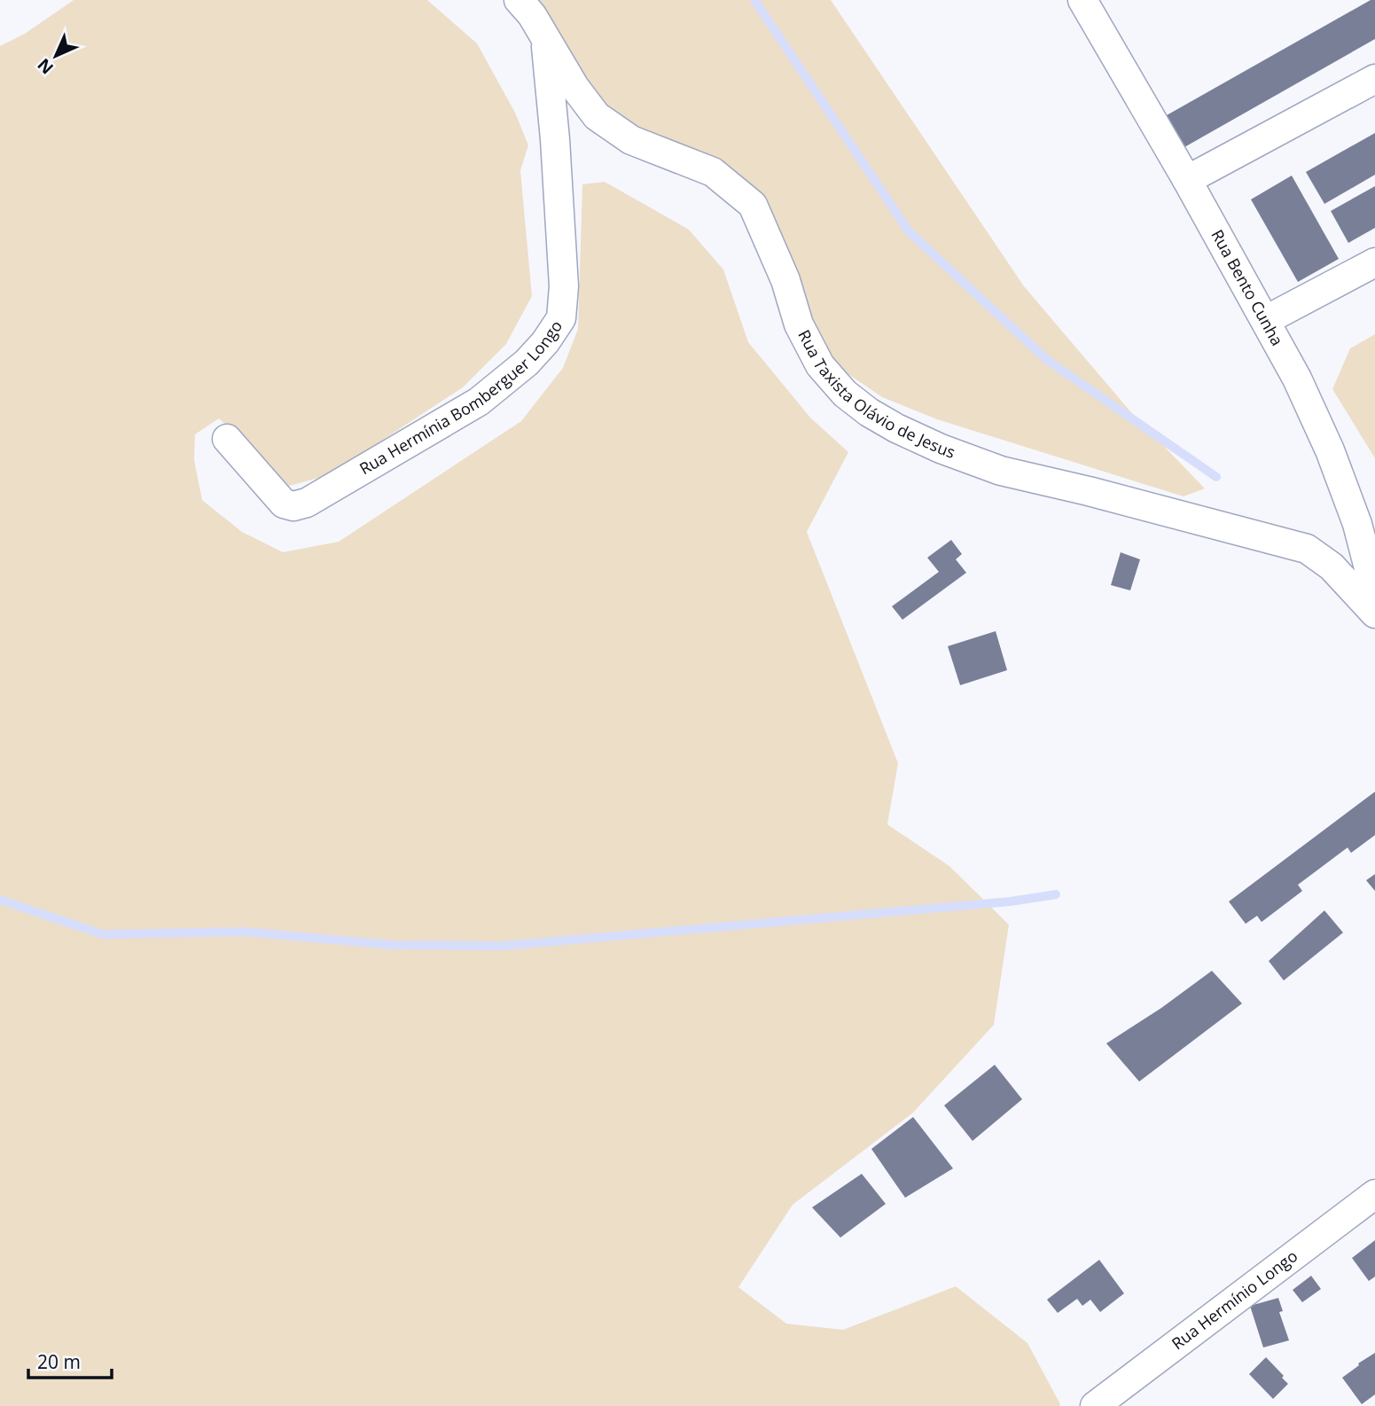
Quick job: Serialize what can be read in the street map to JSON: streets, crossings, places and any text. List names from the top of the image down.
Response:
{
  "streets": {
    "street": [
      "Rua Bento Cunha",
      "Rua Taxista Olávio de Jesus",
      "Rua Hermínia Bomberguer Longo",
      "Rua Hermínio Longo"
    ]
  },
  "crossings": [
    ["Rua Taxista Olávio de Jesus", "Rua Hermínia Bomberguer Longo"]
  ],
  "scale_bar": "20 m",
  "north": "bottom left"
}
